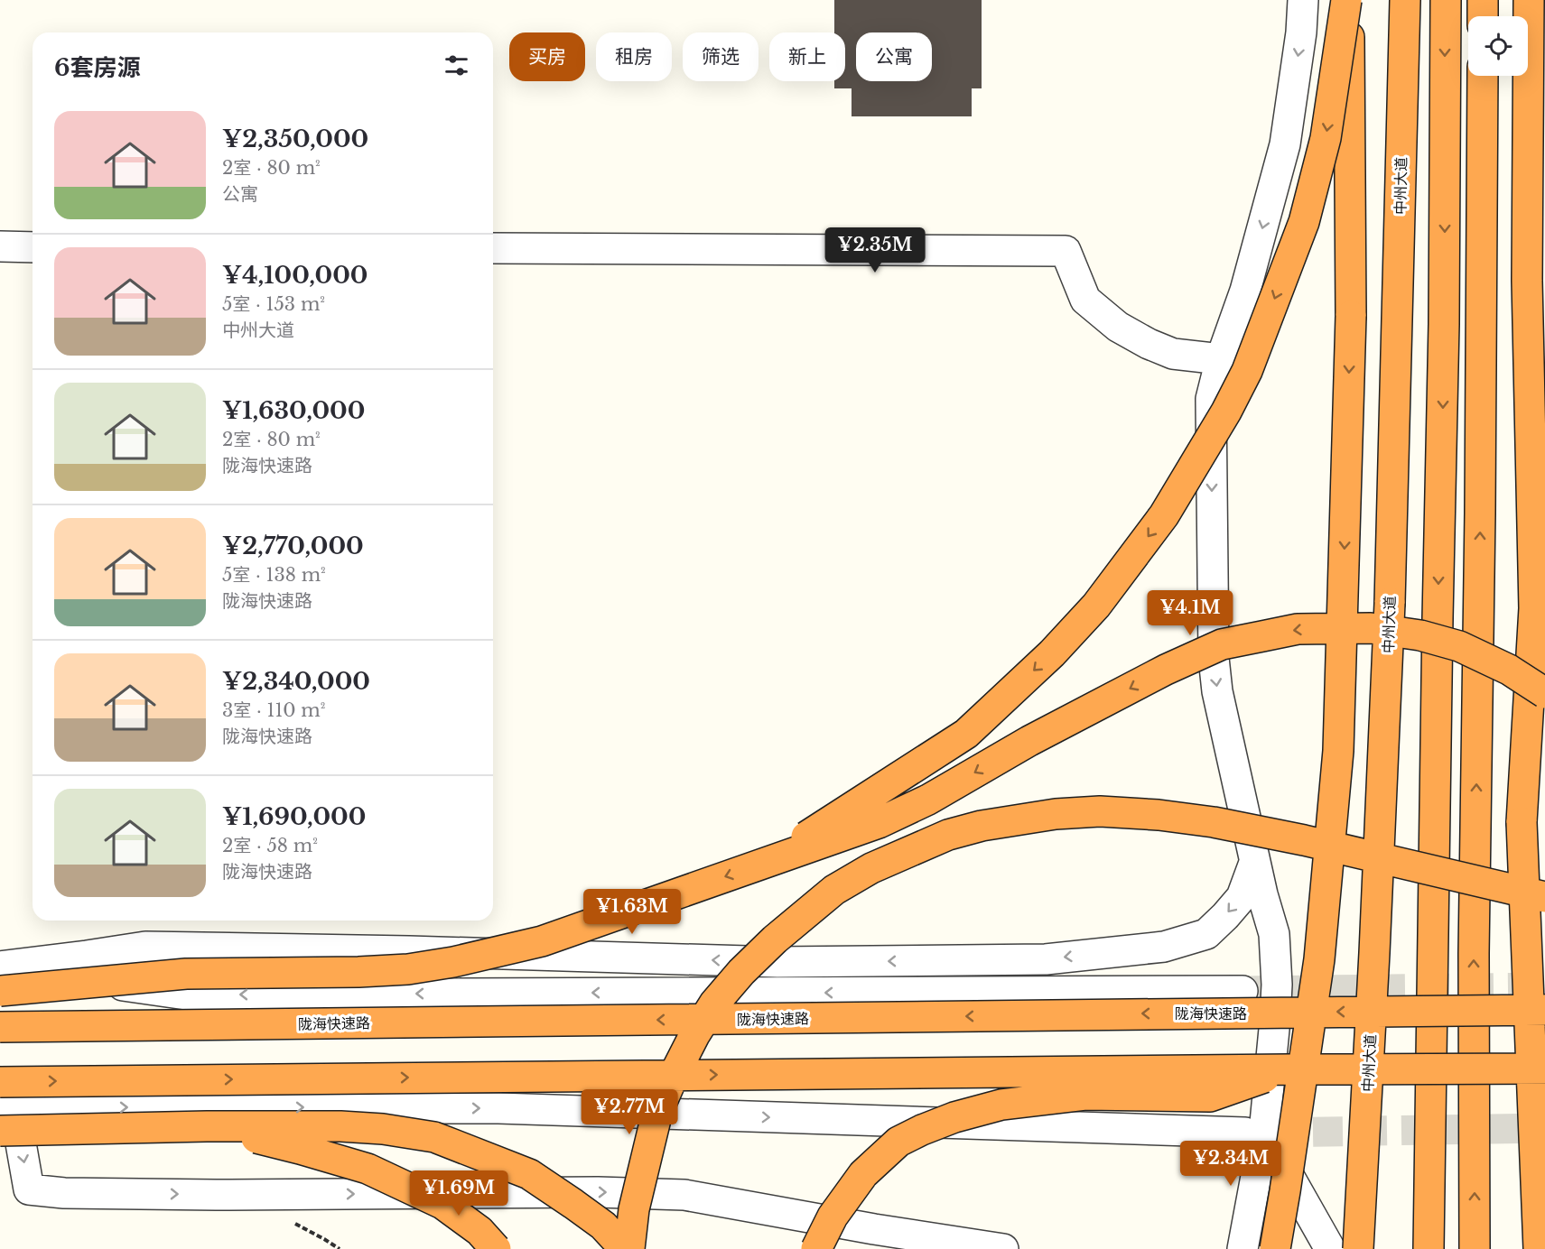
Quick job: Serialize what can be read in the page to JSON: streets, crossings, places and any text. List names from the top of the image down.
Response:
{
  "streets": {
    "highway": ["中州大道", "陇海快速路"]
  },
  "page": {
    "chip": [
      "买房",
      "租房",
      "筛选",
      "新上",
      "公寓"
    ],
    "heading": "6套房源",
    "list": [
      {
        "name": "¥2,350,000",
        "note": "2室 · 80 m² · 公寓"
      },
      {
        "name": "¥4,100,000",
        "note": "5室 · 153 m² · 中州大道"
      },
      {
        "name": "¥1,630,000",
        "note": "2室 · 80 m² · 陇海快速路"
      },
      {
        "name": "¥2,770,000",
        "note": "5室 · 138 m² · 陇海快速路"
      },
      {
        "name": "¥2,340,000",
        "note": "3室 · 110 m² · 陇海快速路"
      },
      {
        "name": "¥1,690,000",
        "note": "2室 · 58 m² · 陇海快速路"
      }
    ],
    "price": [
      "¥2.35M",
      "¥4.1M",
      "¥1.63M",
      "¥2.77M",
      "¥2.34M",
      "¥1.69M"
    ]
  }
}
